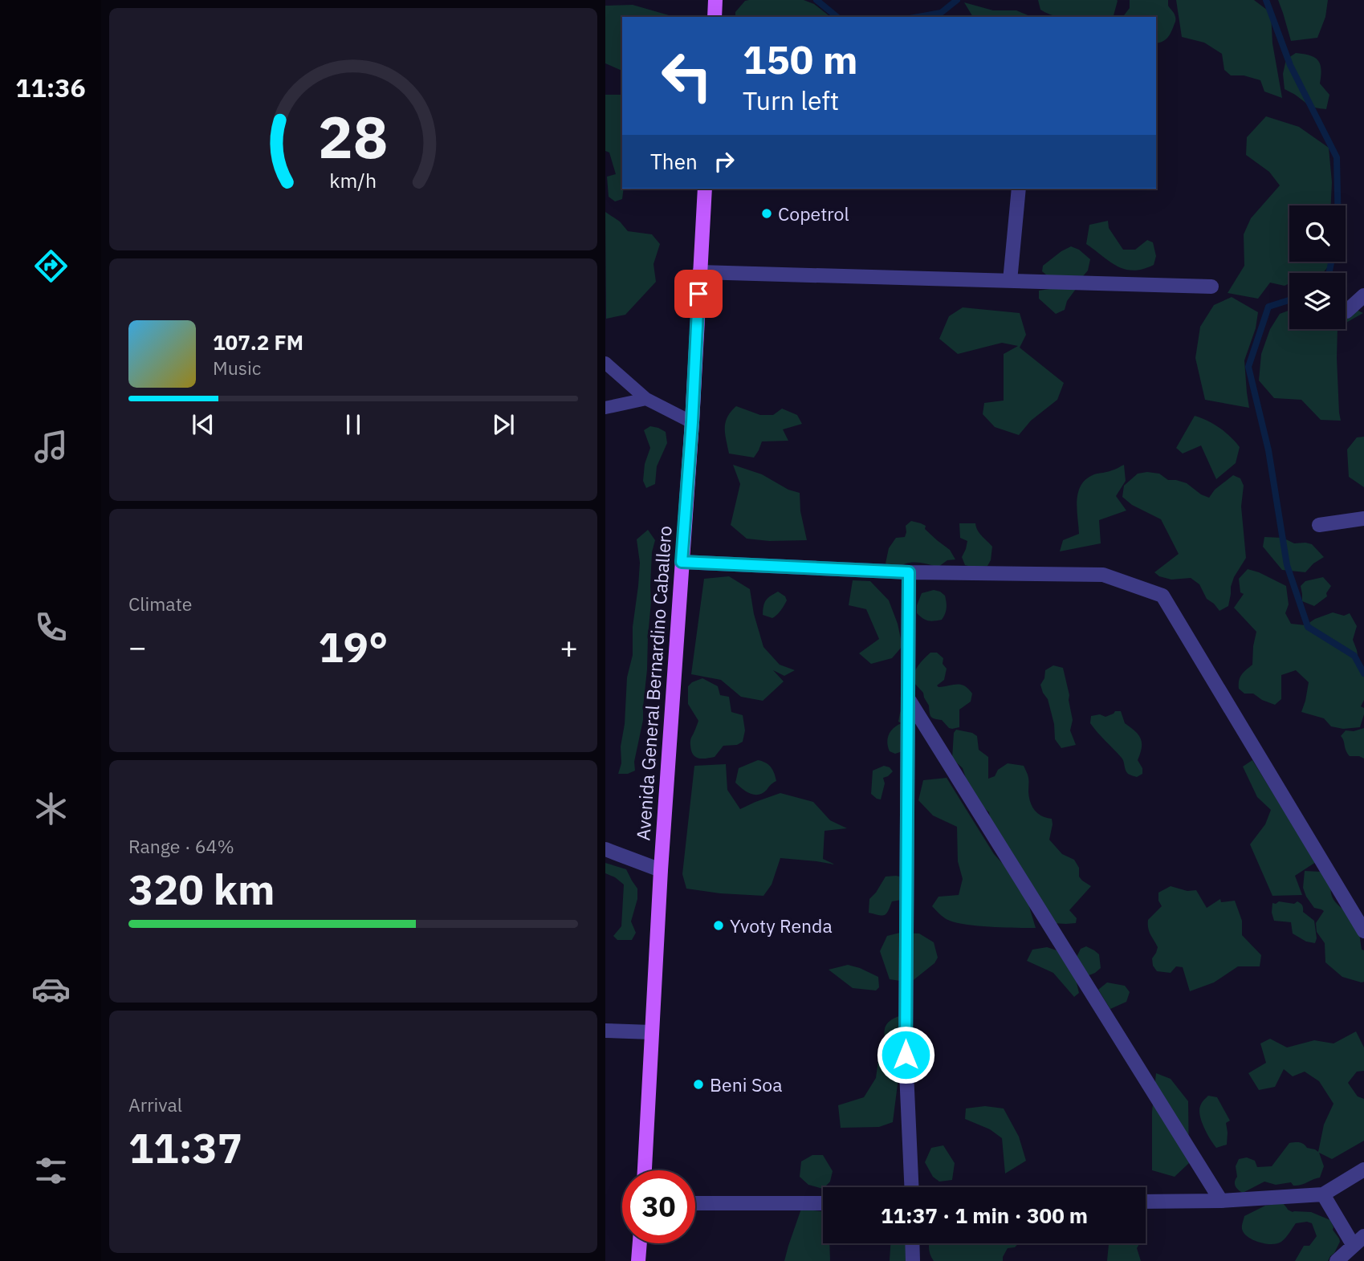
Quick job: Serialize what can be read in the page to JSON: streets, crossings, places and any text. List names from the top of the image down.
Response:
{
  "streets": {
    "main road": ["Avenida General Bernardino Caballero"]
  },
  "places": ["Copetrol", "Yvoty Renda", "Beni Soa"],
  "page": {
    "tabs": "11:36",
    "turn": ["150 m", "Turn left"],
    "then": "Then",
    "song": ["107.2 FM", "Music"],
    "tile": [
      "Climate",
      ["Range · 64%", "320 km"],
      ["Arrival", "11:37"]
    ],
    "heat": ["−", "19°", "+"],
    "limit": "30",
    "trip": "11:37 · 1 min · 300 m",
    "gauge": ["28", "km/h"]
  }
}
